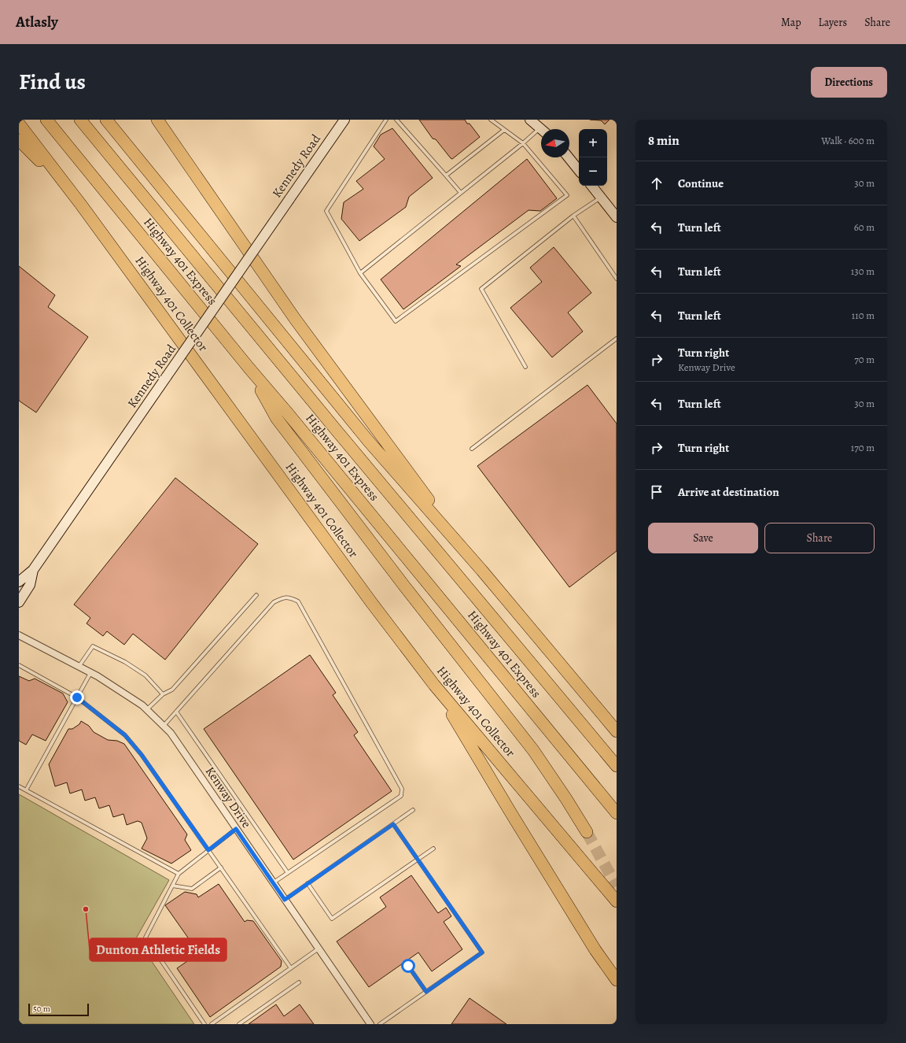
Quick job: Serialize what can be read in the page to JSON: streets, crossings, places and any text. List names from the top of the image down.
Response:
{
  "streets": {
    "highway": ["Highway 401 Express", "Highway 401 Collector"],
    "main road": ["Kennedy Road"],
    "street": ["Kenway Drive"]
  },
  "places": ["Dunton Athletic Fields"],
  "scale_bar": "50 m",
  "north": "left",
  "page": {
    "header": "Atlasly",
    "nav": ["Map", "Layers", "Share"],
    "title": "Find us",
    "buttons": [
      "Directions",
      ["Save", "Share"]
    ],
    "heading": ["8 min", "Walk · 600 m"],
    "map_buttons": ["+", "−"],
    "list": [
      ["Continue", "30 m"],
      ["Turn left", "60 m"],
      ["Turn left", "130 m"],
      ["Turn left", "110 m"],
      ["Turn right", "Kenway Drive", "70 m"],
      ["Turn left", "30 m"],
      ["Turn right", "170 m"],
      "Arrive at destination"
    ],
    "scale": "50 m"
  }
}
